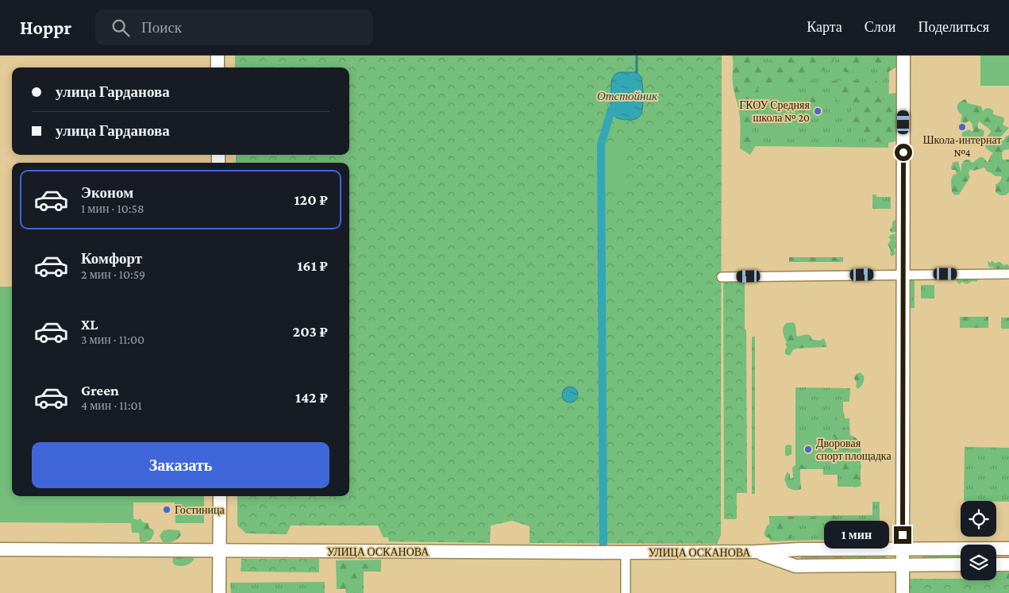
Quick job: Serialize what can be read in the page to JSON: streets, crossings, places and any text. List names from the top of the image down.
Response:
{
  "streets": {
    "street": ["УЛИЦА ОСКАНОВА"]
  },
  "water": ["Отстойник"],
  "places": [
    "ГКОУ Средняя школа № 20",
    "Школа-интернат №4",
    "Дворовая спорт площадка",
    "Гостиница"
  ],
  "page": {
    "header": "Hoppr",
    "search": "Поиск",
    "nav": ["Карта", "Слои", "Поделиться"],
    "banner": ["улица Гарданова", "улица Гарданова"],
    "list": [
      {
        "name": "Эконом",
        "note": "1 мин · 10:58",
        "value": "120 ₽"
      },
      {
        "name": "Комфорт",
        "note": "2 мин · 10:59",
        "value": "161 ₽"
      },
      {
        "name": "XL",
        "note": "3 мин · 11:00",
        "value": "203 ₽"
      },
      {
        "name": "Green",
        "note": "4 мин · 11:01",
        "value": "142 ₽"
      }
    ],
    "buttons": "Заказать",
    "bubble": "1 мин"
  }
}
